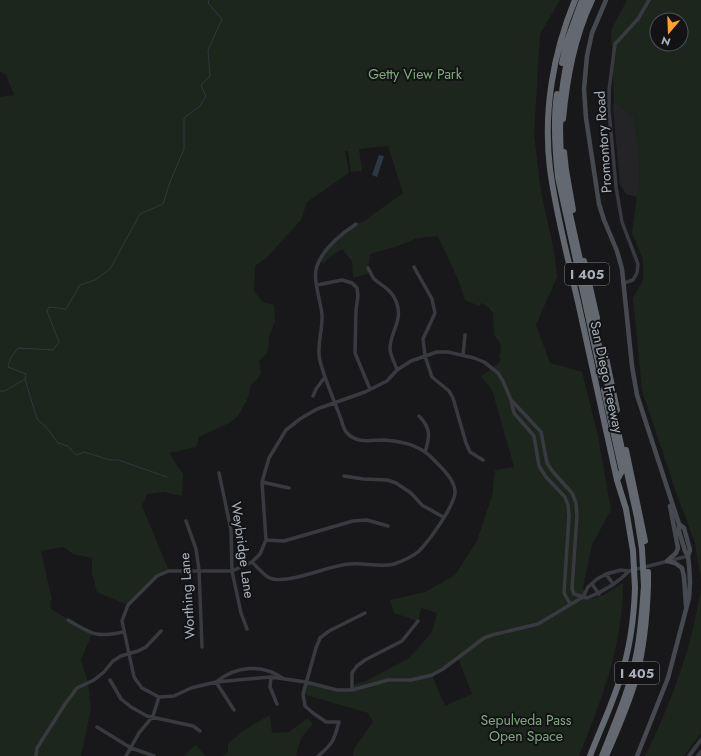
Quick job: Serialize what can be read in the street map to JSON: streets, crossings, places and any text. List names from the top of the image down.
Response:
{
  "streets": {
    "highway": ["I 405", "San Diego Freeway"],
    "street": ["Promontory Road", "Weybridge Lane", "Worthing Lane"]
  },
  "parks": ["Getty View Park", "Sepulveda Pass Open Space"],
  "north": "bottom"
}
